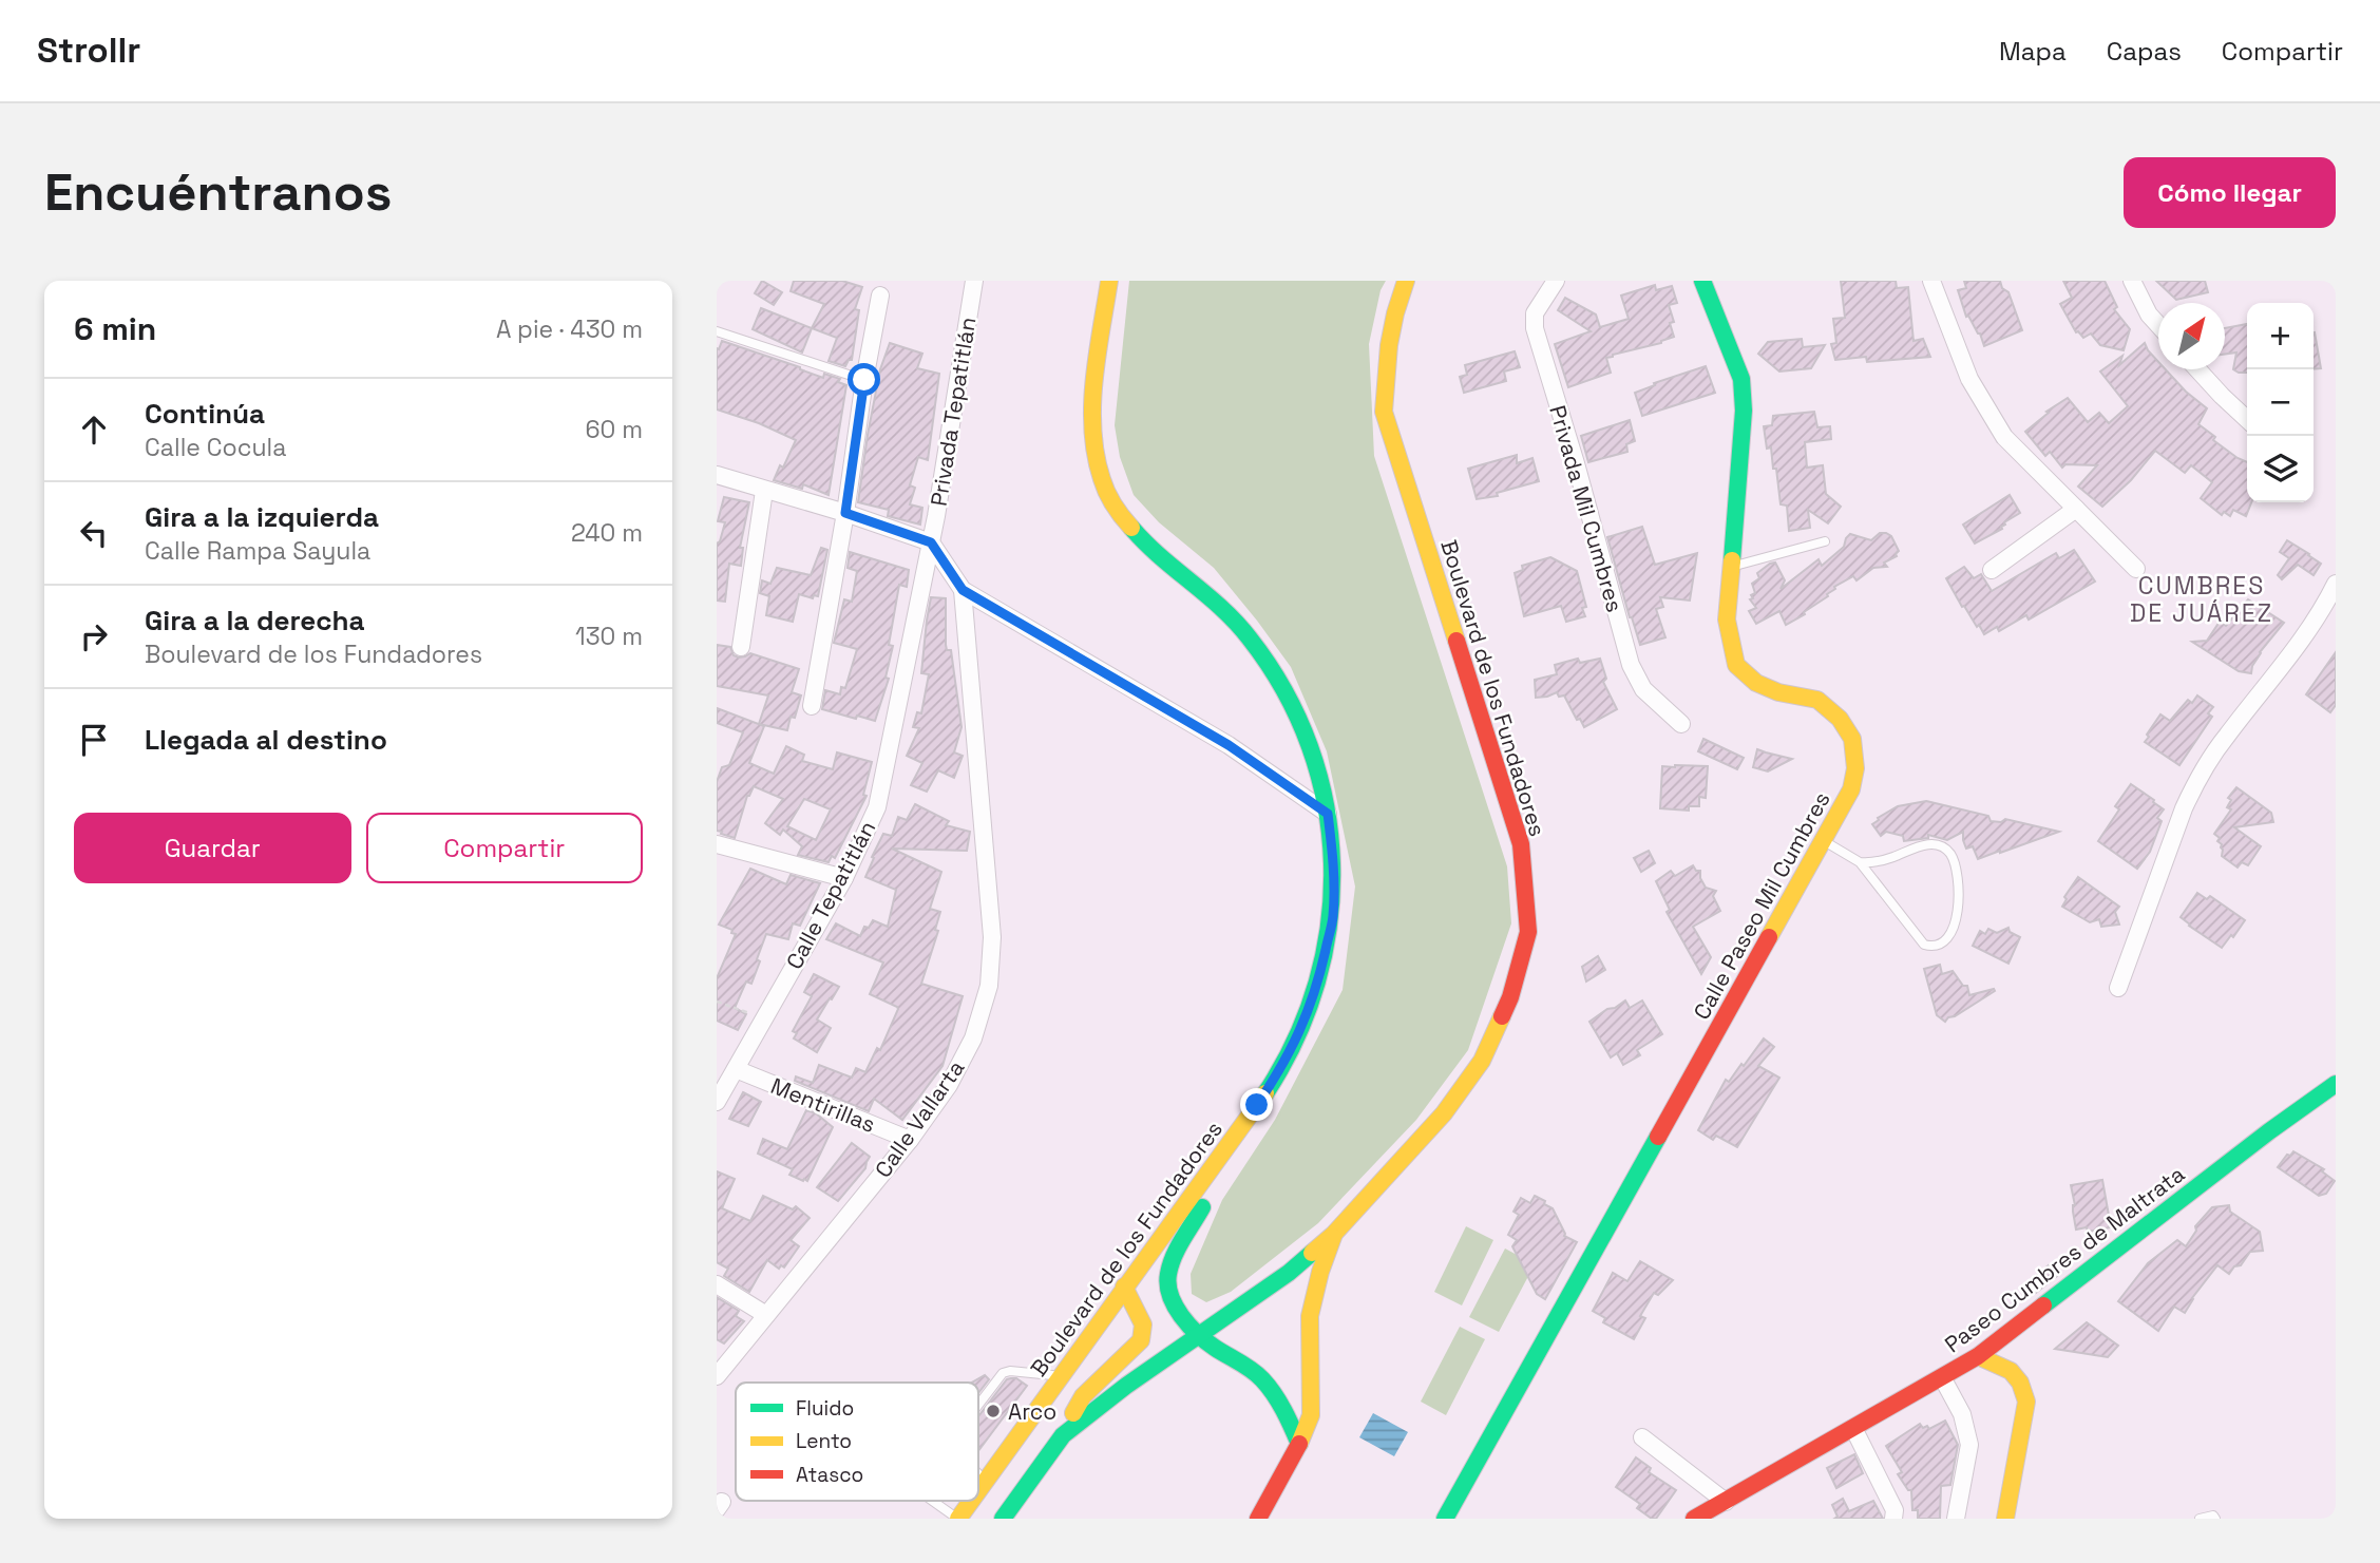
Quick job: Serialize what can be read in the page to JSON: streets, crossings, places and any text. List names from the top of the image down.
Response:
{
  "streets": {
    "main road": ["Boulevard de los Fundadores", "Calle Paseo Mil Cumbres", "Paseo Cumbres de Maltrata"],
    "street": [
      "Privada Tepatitlán",
      "Privada Mil Cumbres",
      "Calle Tepatitlán",
      "Mentirillas",
      "Calle Vallarta"
    ]
  },
  "crossings": [
    ["Privada Tepatitlán", "Calle Tepatitlán"],
    ["Calle Tepatitlán", "Mentirillas"],
    ["Mentirillas", "Calle Vallarta"]
  ],
  "districts": ["CUMBRES DE JUÁREZ"],
  "places": ["Arco"],
  "legend": ["Fluido", "Lento", "Atasco"],
  "north": "top right",
  "page": {
    "header": "Strollr",
    "nav": ["Mapa", "Capas", "Compartir"],
    "buttons": [
      "Cómo llegar",
      ["Guardar", "Compartir"]
    ],
    "title": "Encuéntranos",
    "heading": ["6 min", "A pie · 430 m"],
    "map_buttons": ["+", "−"],
    "list": [
      ["Continúa", "Calle Cocula", "60 m"],
      ["Gira a la izquierda", "Calle Rampa Sayula", "240 m"],
      ["Gira a la derecha", "Boulevard de los Fundadores", "130 m"],
      "Llegada al destino"
    ]
  }
}
